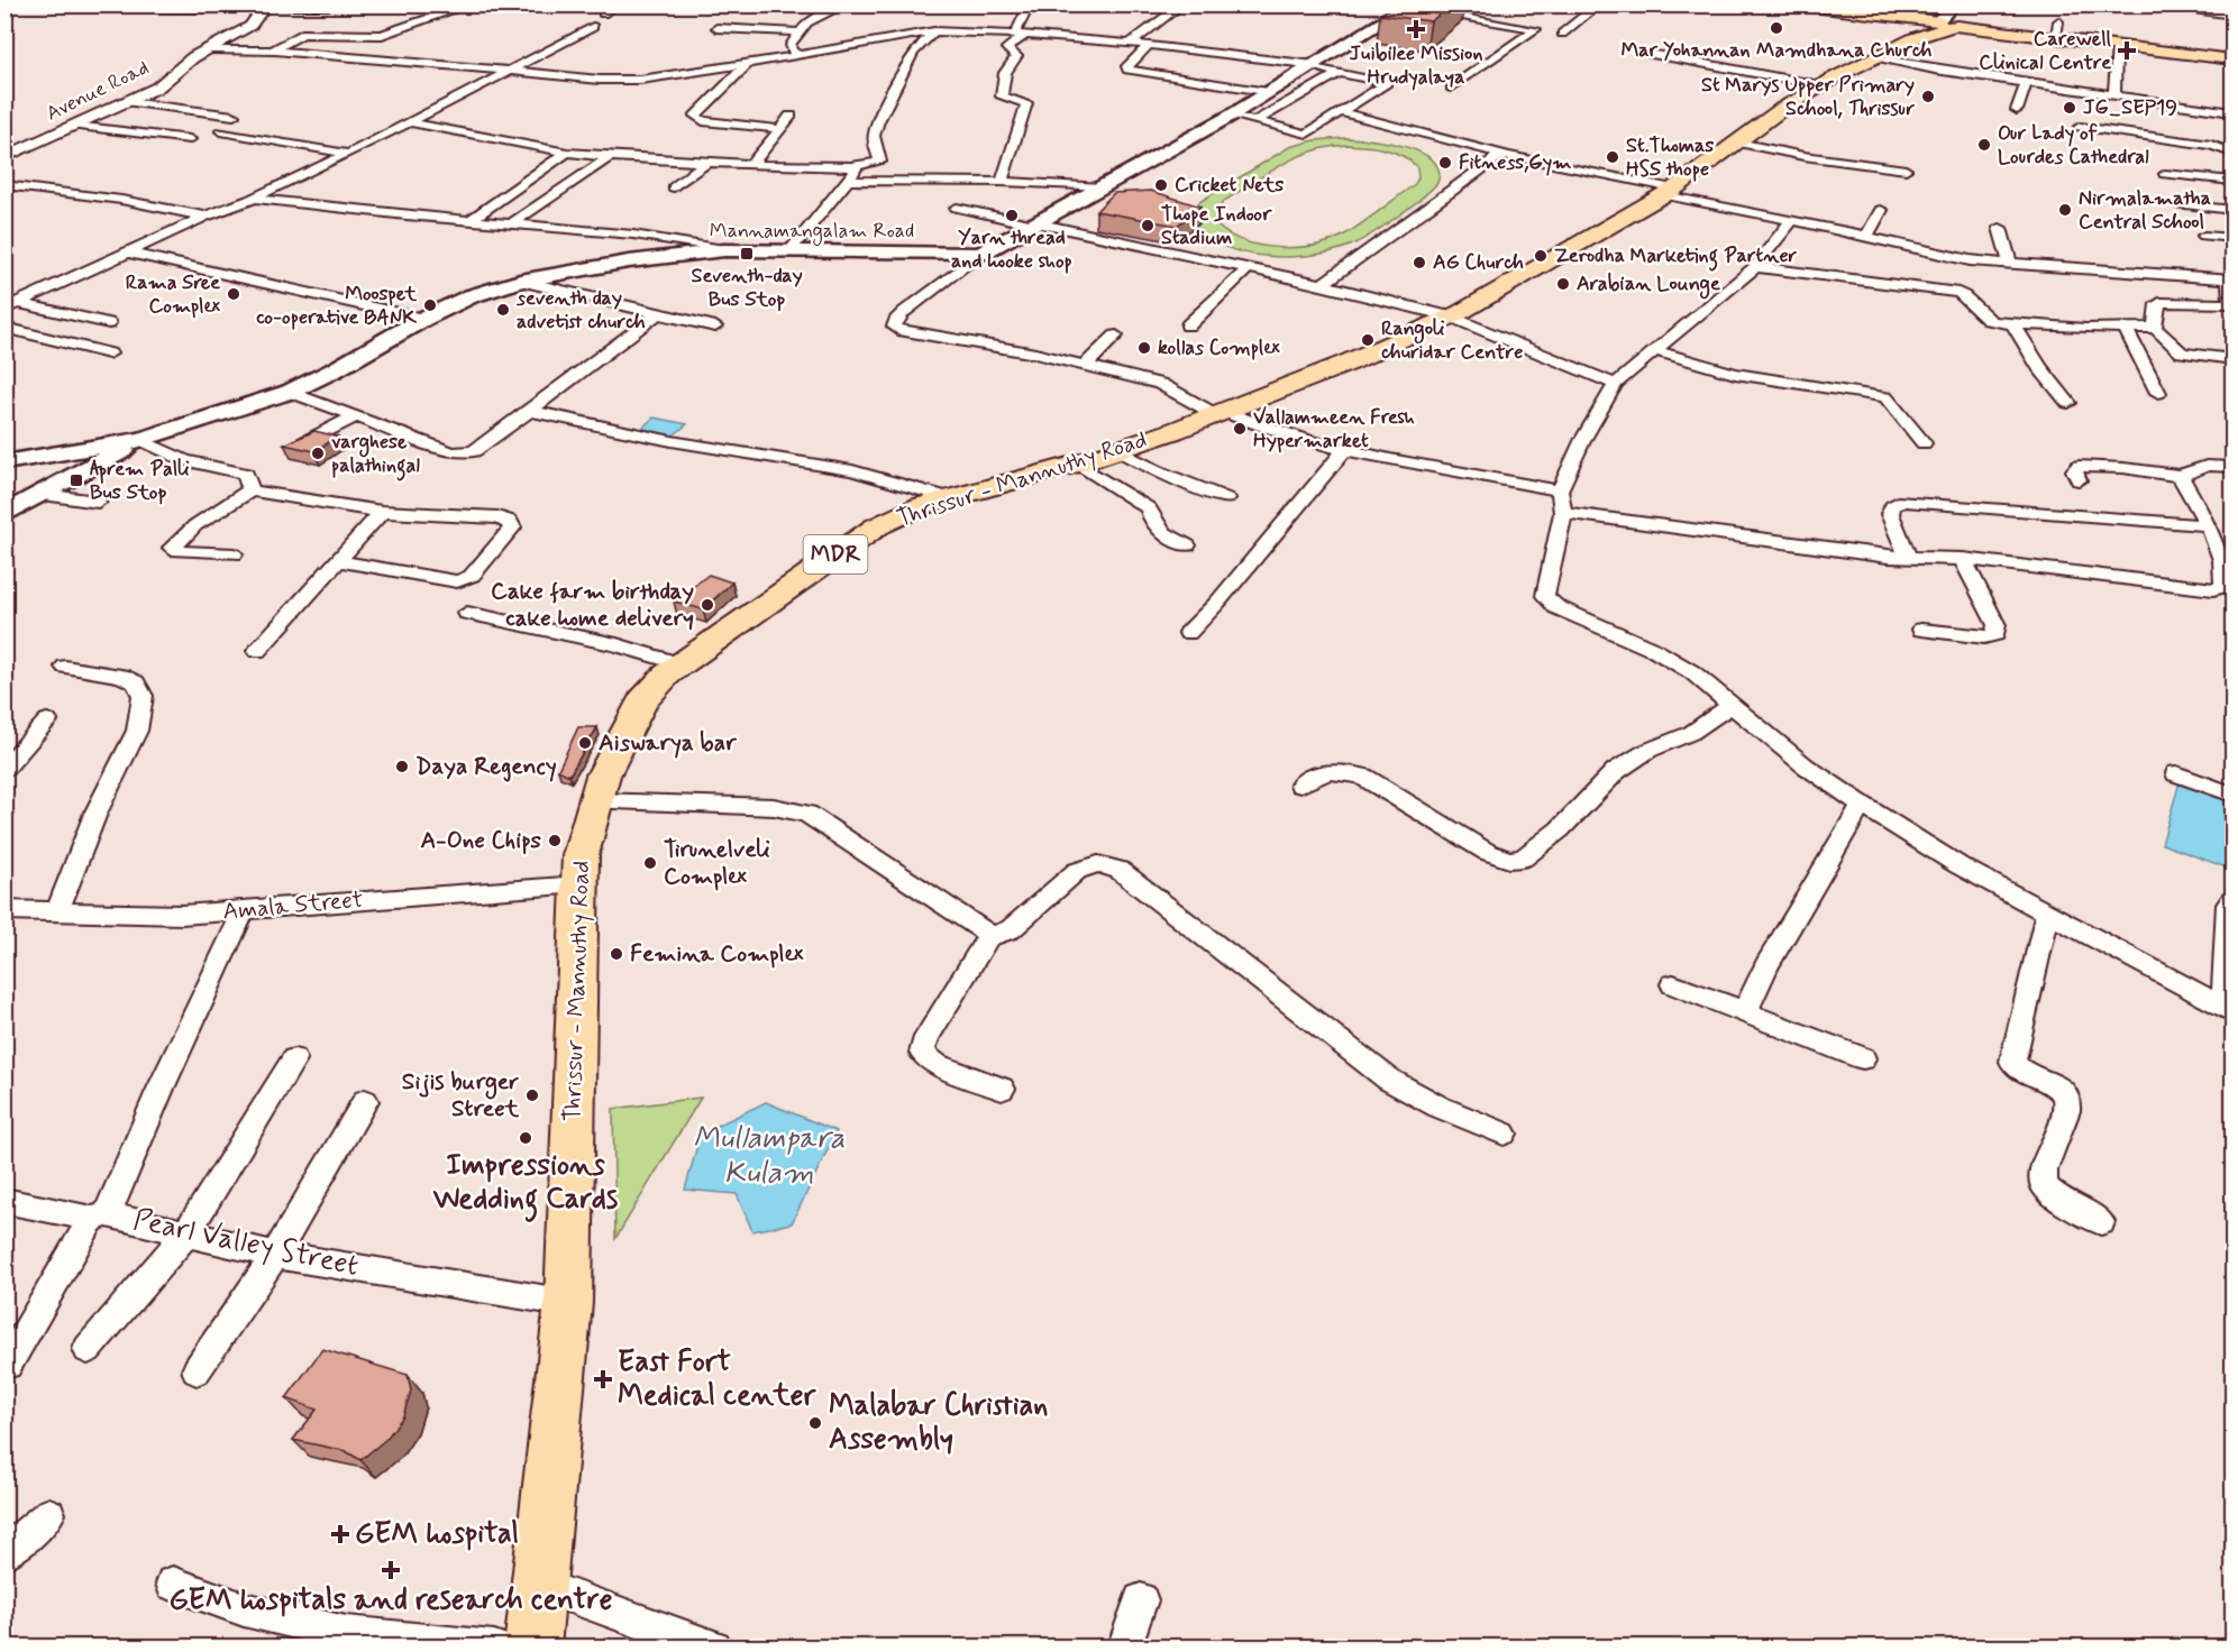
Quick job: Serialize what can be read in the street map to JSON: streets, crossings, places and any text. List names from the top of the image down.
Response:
{
  "streets": {
    "main road": ["Mannamangalam Road", "Thrissur - Mannuthy Road", "MDR"],
    "street": ["Avenue Road", "Amala Street", "Pearl Valley Street"]
  },
  "crossings": [
    ["Thrissur - Mannuthy Road", "MDR"],
    ["Thrissur - Mannuthy Road", "Amala Street"],
    ["Thrissur - Mannuthy Road", "Pearl Valley Street"]
  ],
  "water": ["Mullampara Kulam"],
  "places": {
    "other": [
      "Mar Yohannan Mamdhana Church",
      "St Marys Upper Primary School, Thrissur",
      "JG_SEP19",
      "Our Lady of Lourdes Cathedral",
      "St.Thomas HSS thope",
      "Fitness,Gym",
      "Cricket Nets",
      "Nirmalamatha Central School",
      "Yarn thread and hooke shop",
      "Thope Indoor Stadium",
      "Zerodha Marketing Partner",
      "AG Church",
      "Arabian Lounge",
      "Rama Sree Complex",
      "Moospet co-operative BANK",
      "seventh day advetist church",
      "Rangoli churidar Centre",
      "kollas Complex",
      "Vallammeen Fresh Hypermarket",
      "varghese palathingal",
      "Cake farm birthday cake home delivery",
      "Aiswarya bar",
      "Daya Regency",
      "A-One Chips",
      "Tirunelveli Complex",
      "Femina Complex",
      "Sijis burger Street",
      "Impressions Wedding Cards",
      "Malabar Christian Assembly"
    ],
    "health": [
      "Juibilee Mission Hrudyalaya",
      "Carewell Clinical Centre",
      "East Fort Medical center",
      "GEM hospital",
      "GEM hospitals and research centre"
    ],
    "transit": ["Seventh-day Bus Stop", "Aprem Palli Bus Stop"]
  }
}
